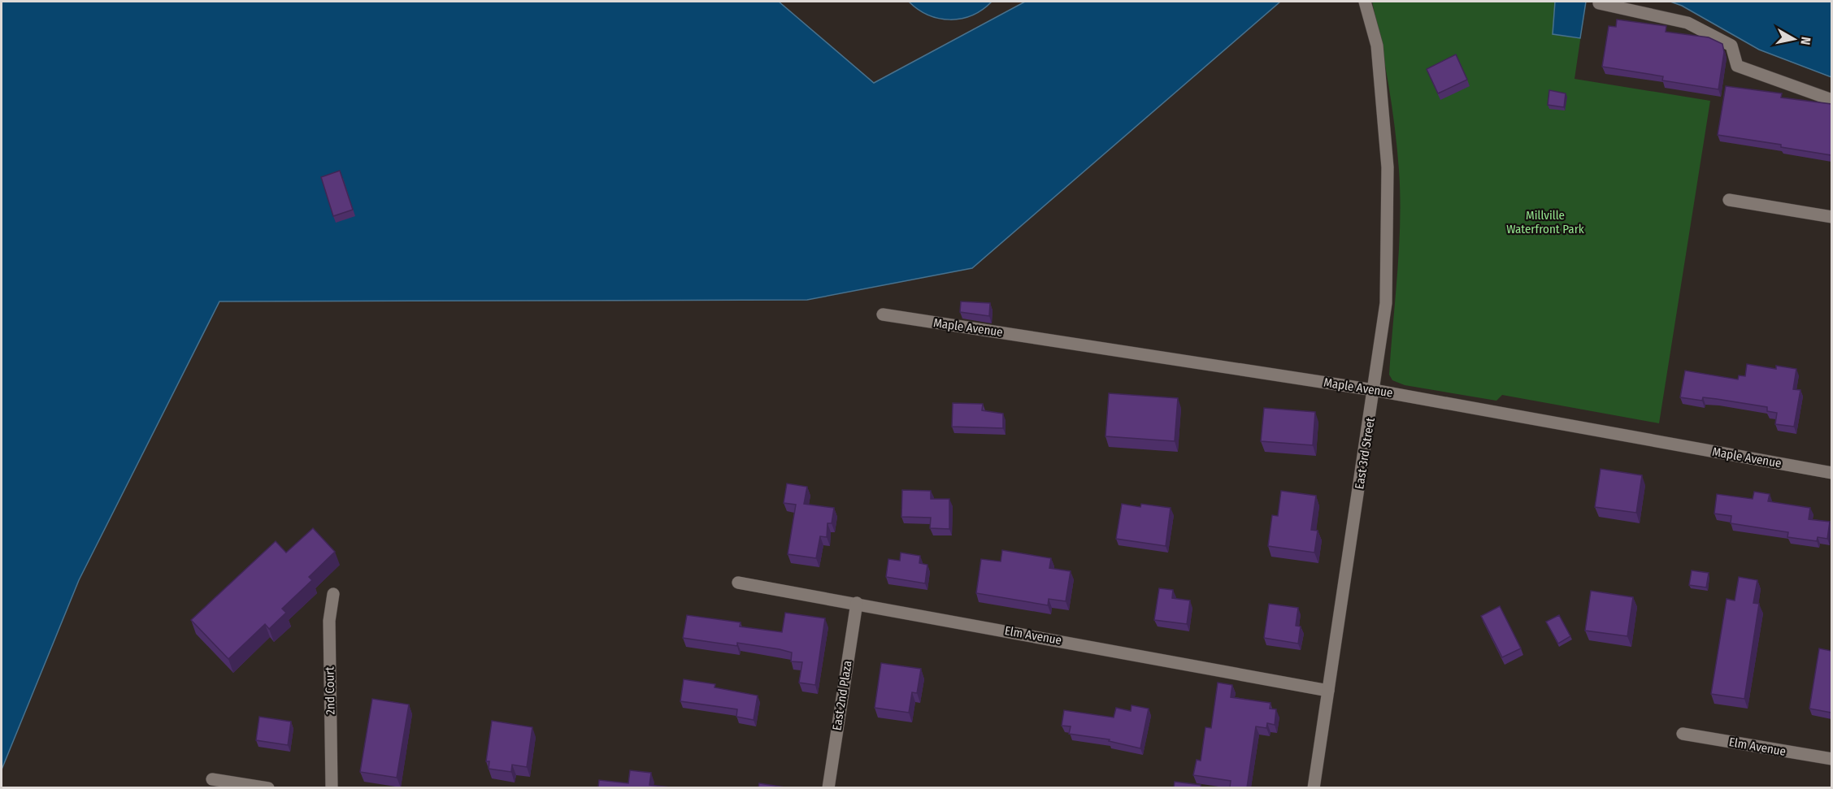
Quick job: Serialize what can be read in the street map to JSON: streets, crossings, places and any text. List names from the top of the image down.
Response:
{
  "streets": {
    "street": [
      "Maple Avenue",
      "East 3rd Street",
      "Elm Avenue",
      "2nd Court",
      "East 2nd Plaza"
    ]
  },
  "crossings": [
    ["Maple Avenue", "East 3rd Street"],
    ["East 3rd Street", "Elm Avenue"],
    ["Elm Avenue", "East 2nd Plaza"]
  ],
  "parks": ["Millville Waterfront Park"],
  "north": "right"
}
